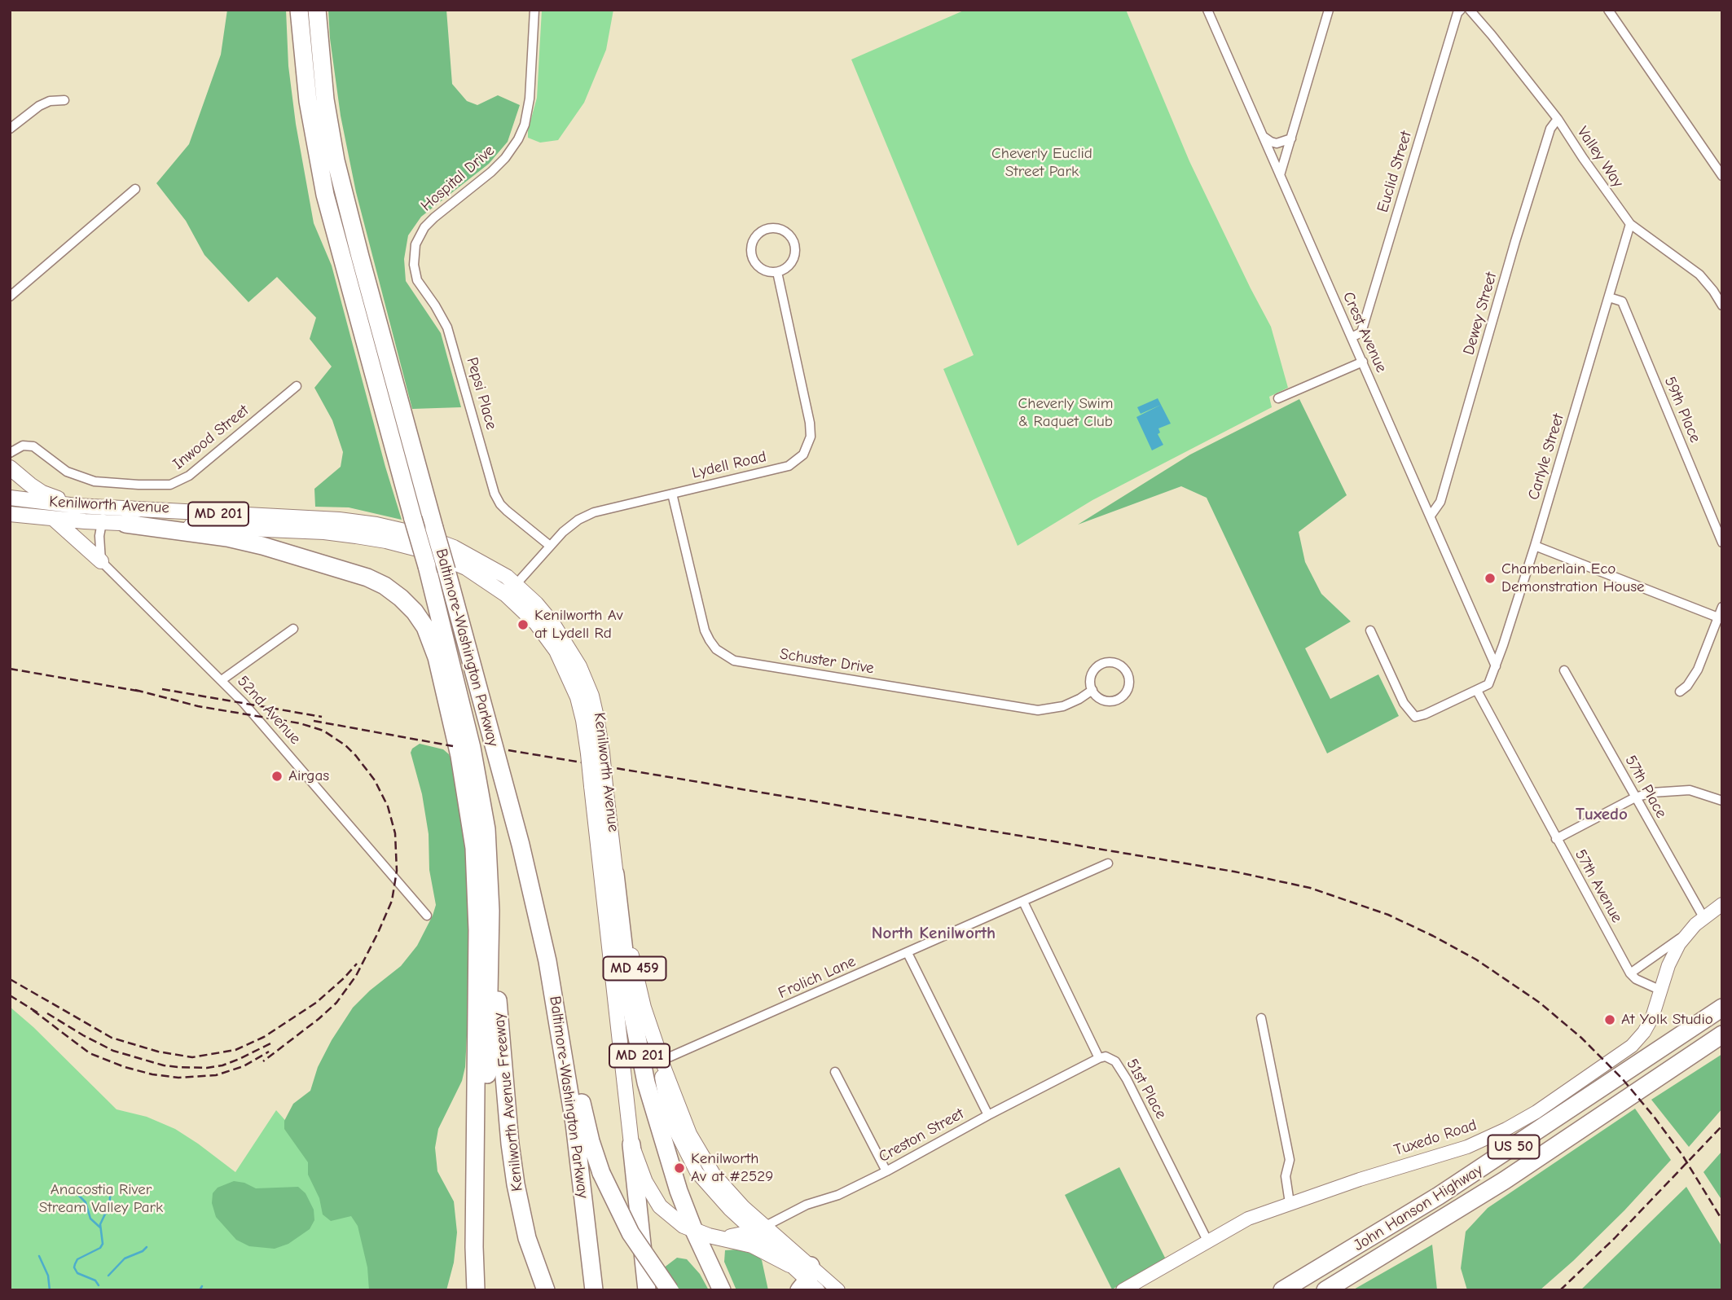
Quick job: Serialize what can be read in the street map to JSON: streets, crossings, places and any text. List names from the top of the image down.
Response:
{
  "streets": {
    "highway": [
      "MD 201",
      "Baltimore-Washington Parkway",
      "Kenilworth Avenue Freeway",
      "US 50",
      "John Hanson Highway"
    ],
    "main road": ["Kenilworth Avenue", "MD 459", "Tuxedo Road"],
    "street": [
      "Valley Way",
      "Euclid Street",
      "Hospital Drive",
      "Dewey Street",
      "Crest Avenue",
      "Pepsi Place",
      "59th Place",
      "Inwood Street",
      "Carlyle Street",
      "Lydell Road",
      "Schuster Drive",
      "52nd Avenue",
      "57th Place",
      "57th Avenue",
      "Frolich Lane",
      "51st Place",
      "Creston Street"
    ]
  },
  "crossings": [
    ["Valley Way", "Dewey Street"],
    ["Valley Way", "Carlyle Street"],
    ["Euclid Street", "Crest Avenue"],
    ["Hospital Drive", "Pepsi Place"],
    ["Dewey Street", "Crest Avenue"],
    ["Crest Avenue", "Carlyle Street"],
    ["Pepsi Place", "Lydell Road"],
    ["59th Place", "Carlyle Street"],
    ["Carlyle Street", "57th Avenue"],
    ["Lydell Road", "Kenilworth Avenue"],
    ["Lydell Road", "Schuster Drive"],
    ["Kenilworth Avenue", "MD 201"],
    ["Kenilworth Avenue", "Frolich Lane"],
    ["Kenilworth Avenue", "Creston Street"],
    ["Baltimore-Washington Parkway", "Kenilworth Avenue Freeway"],
    ["57th Place", "Tuxedo Road"],
    ["57th Avenue", "Tuxedo Road"],
    ["51st Place", "Creston Street"],
    ["51st Place", "Tuxedo Road"]
  ],
  "districts": ["Tuxedo", "North Kenilworth"],
  "parks": ["Cheverly Euclid Street Park", "Cheverly Swim & Raquet Club", "Anacostia River Stream Valley Park"],
  "places": [
    "Chamberlain Eco Demonstration House",
    "Kenilworth Av at Lydell Rd",
    "Airgas",
    "At Yolk Studio",
    "Kenilworth Av at #2529"
  ]
}
